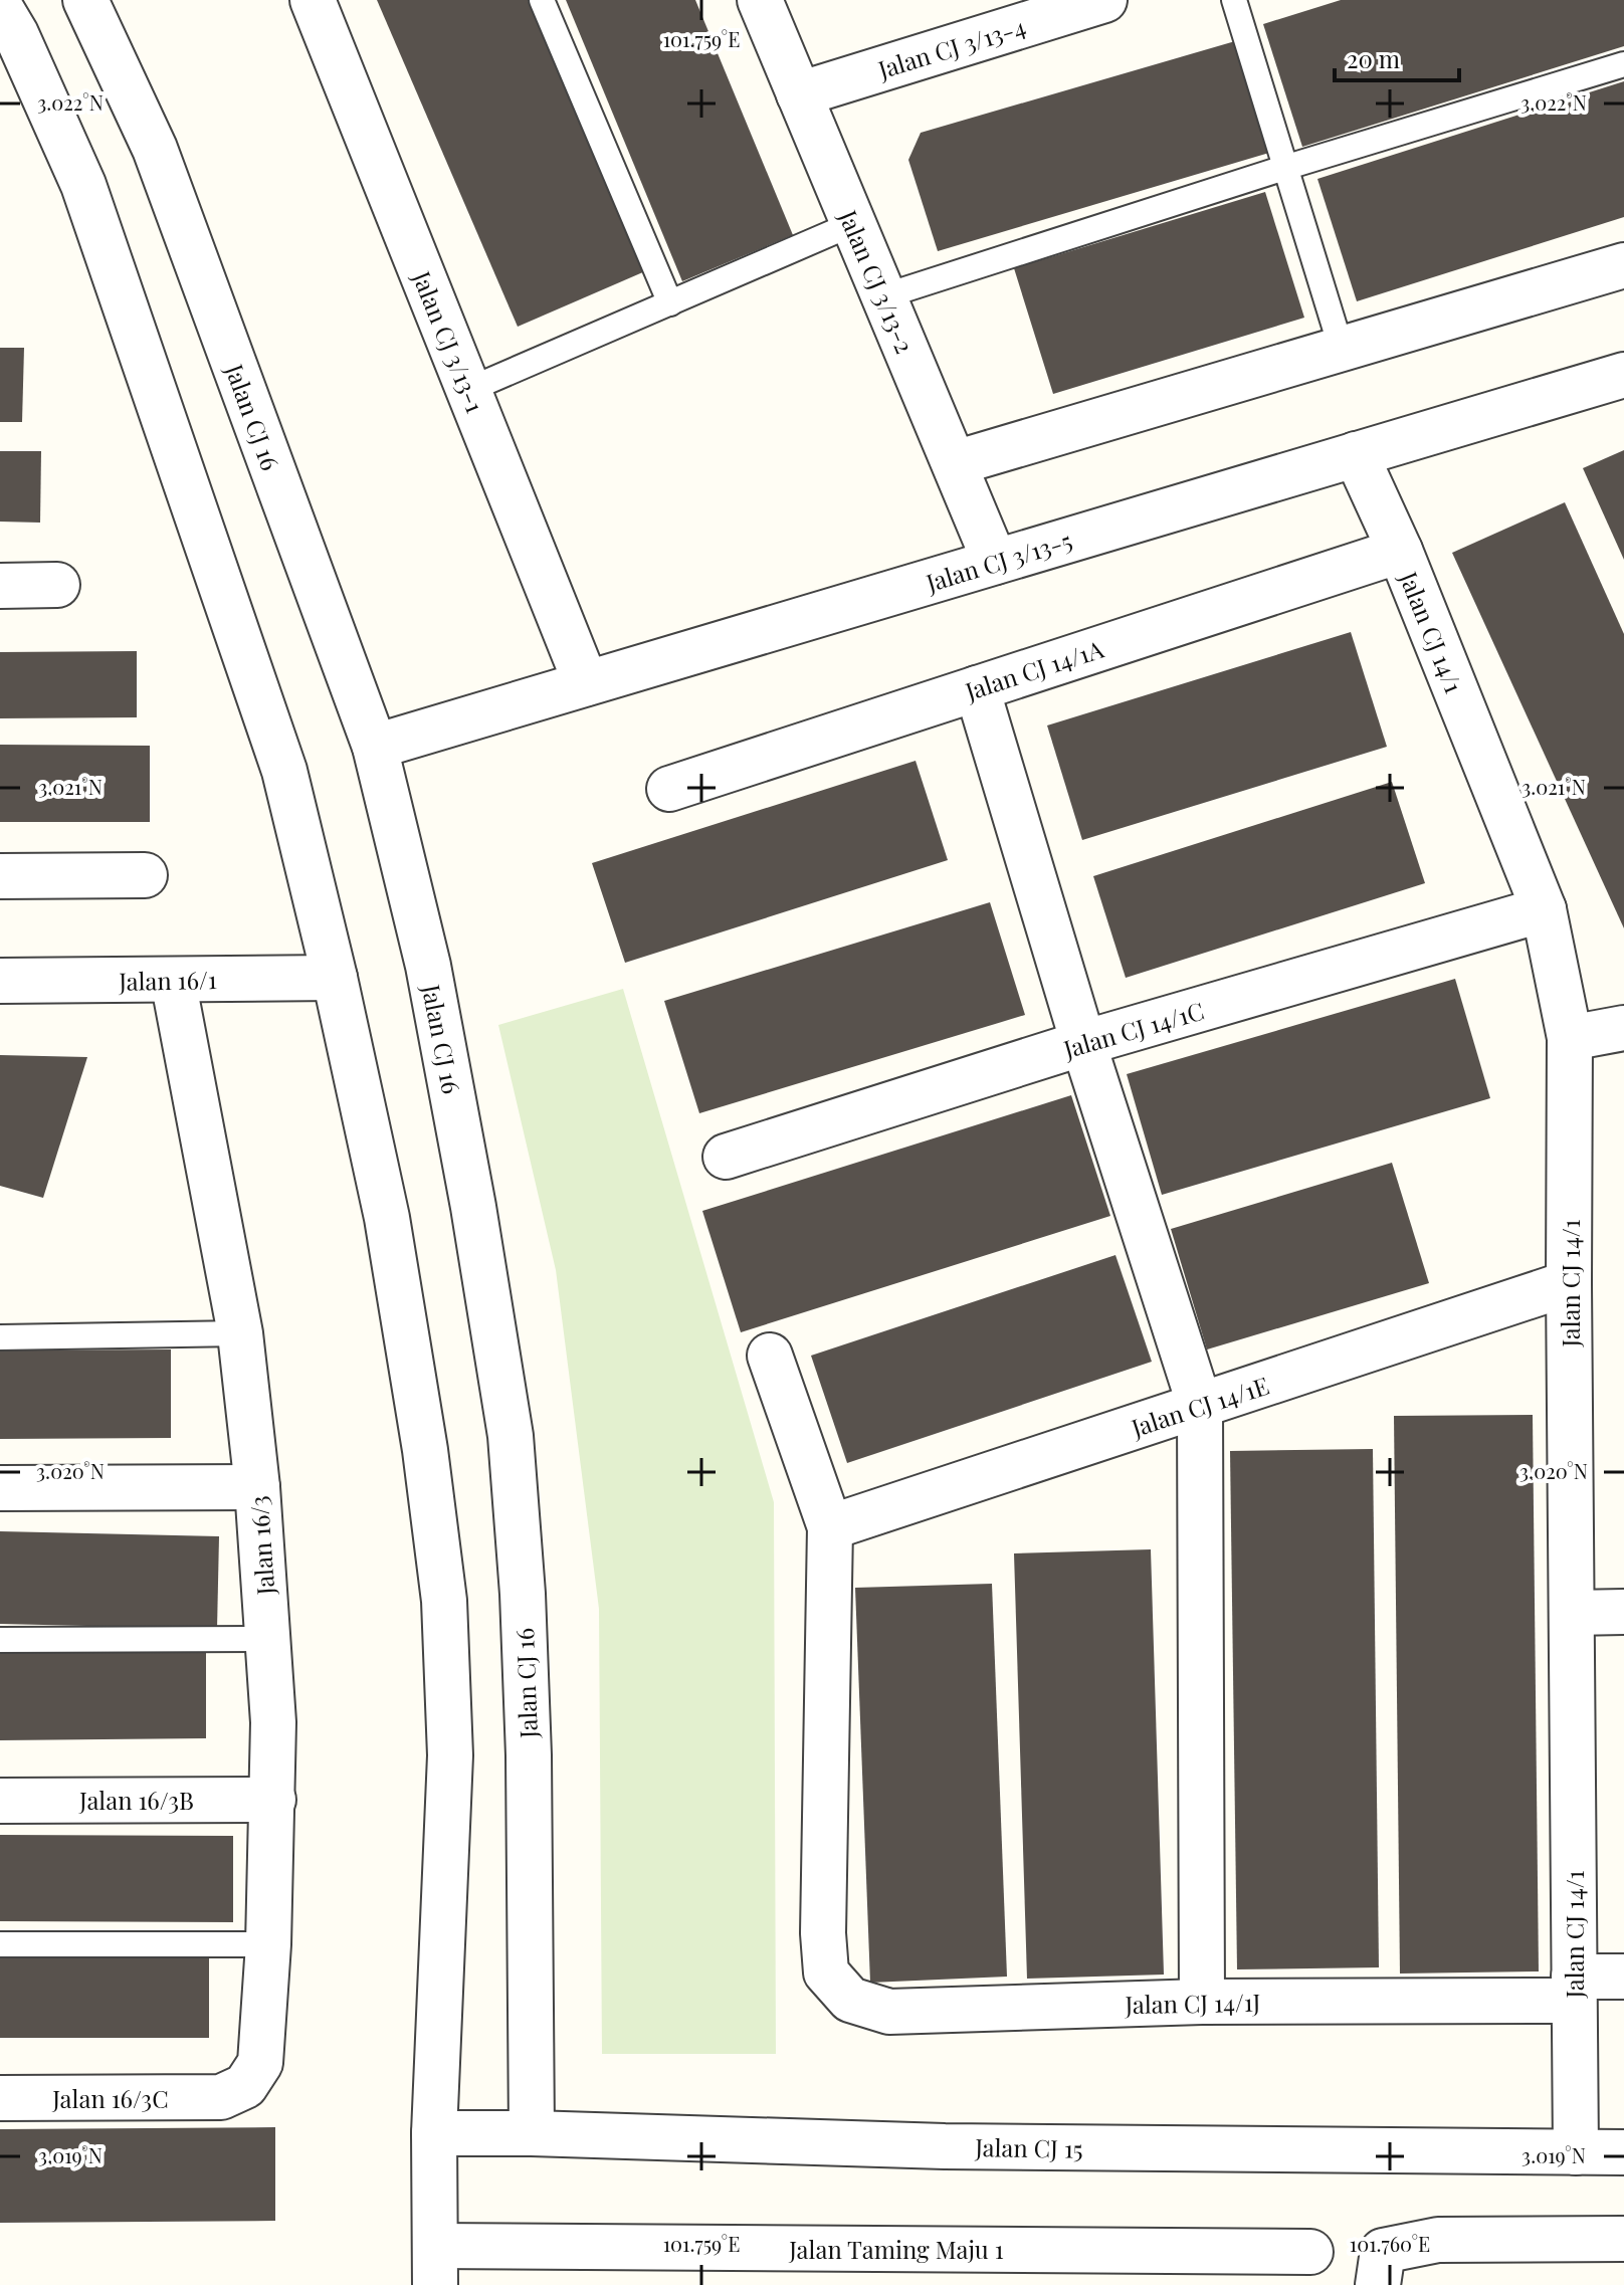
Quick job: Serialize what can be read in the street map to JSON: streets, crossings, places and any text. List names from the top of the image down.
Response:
{
  "streets": {
    "street": [
      "Jalan CJ 3/13-4",
      "Jalan CJ 3/13-2",
      "Jalan CJ 3/13-1",
      "Jalan CJ 16",
      "Jalan CJ 3/13-5",
      "Jalan CJ 14/1",
      "Jalan CJ 14/1A",
      "Jalan 16/1",
      "Jalan CJ 14/1C",
      "Jalan CJ 14/1E",
      "Jalan 16/3",
      "Jalan 16/3B",
      "Jalan CJ 14/1J",
      "Jalan 16/3C",
      "Jalan CJ 15",
      "Jalan Taming Maju 1"
    ]
  },
  "crossings": [
    ["Jalan CJ 3/13-4", "Jalan CJ 3/13-2"],
    ["Jalan CJ 3/13-2", "Jalan CJ 3/13-5"],
    ["Jalan CJ 3/13-1", "Jalan CJ 3/13-5"],
    ["Jalan CJ 16", "Jalan CJ 3/13-5"],
    ["Jalan CJ 16", "Jalan CJ 15"],
    ["Jalan CJ 3/13-5", "Jalan CJ 14/1"],
    ["Jalan CJ 14/1", "Jalan CJ 14/1A"],
    ["Jalan CJ 14/1", "Jalan CJ 14/1C"],
    ["Jalan CJ 14/1", "Jalan CJ 14/1E"],
    ["Jalan CJ 14/1", "Jalan CJ 14/1J"],
    ["Jalan CJ 14/1", "Jalan CJ 15"],
    ["Jalan 16/1", "Jalan 16/3"],
    ["Jalan CJ 14/1E", "Jalan CJ 14/1J"],
    ["Jalan 16/3", "Jalan 16/3B"],
    ["Jalan 16/3", "Jalan 16/3C"]
  ],
  "scale_bar": "20 m",
  "coordinates": [
    "101.759°E",
    "3.022°N",
    "3.021°N",
    "3.020°N",
    "3.019°N",
    "101.760°E"
  ]
}
